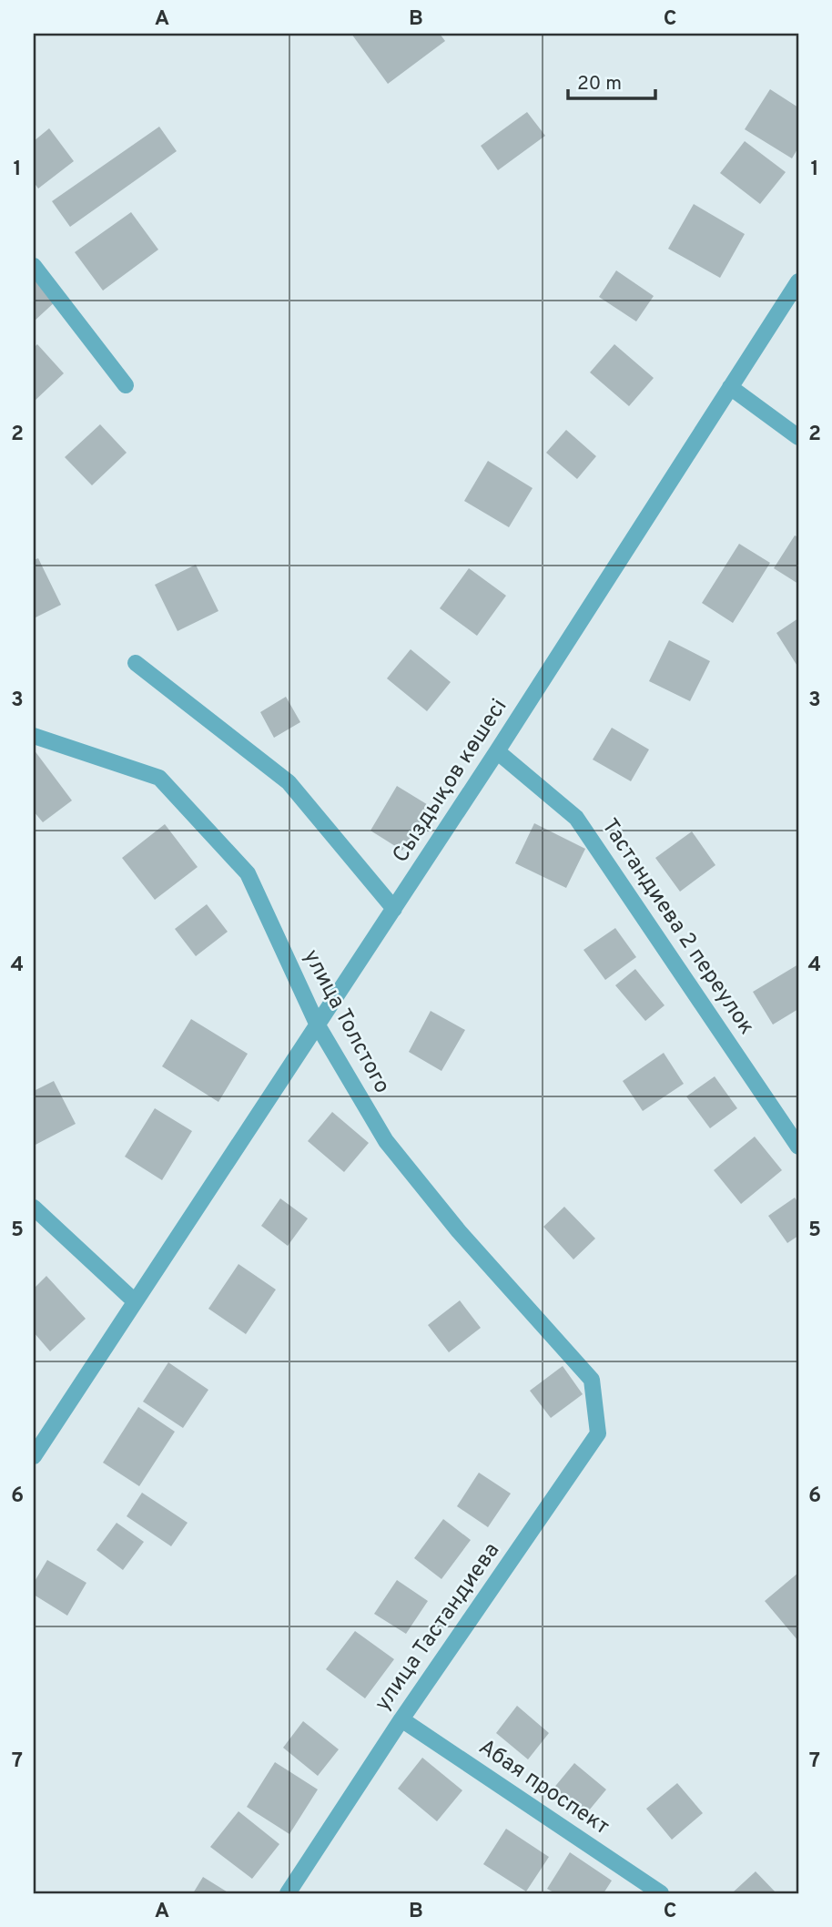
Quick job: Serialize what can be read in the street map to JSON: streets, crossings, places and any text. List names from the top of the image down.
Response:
{
  "streets": {
    "street": [
      "Сыздықов көшесі",
      "Тастандиева 2 переулок",
      "улица Толстого",
      "улица Тастандиева",
      "Абая проспект"
    ]
  },
  "crossings": [
    ["Сыздықов көшесі", "Тастандиева 2 переулок"],
    ["Сыздықов көшесі", "улица Толстого"],
    ["улица Толстого", "улица Тастандиева"],
    ["улица Тастандиева", "Абая проспект"]
  ],
  "scale_bar": "20 m",
  "grid": {
    "columns": ["A", "B", "C"],
    "rows": [
      "1",
      "2",
      "3",
      "4",
      "5",
      "6",
      "7"
    ]
  }
}
